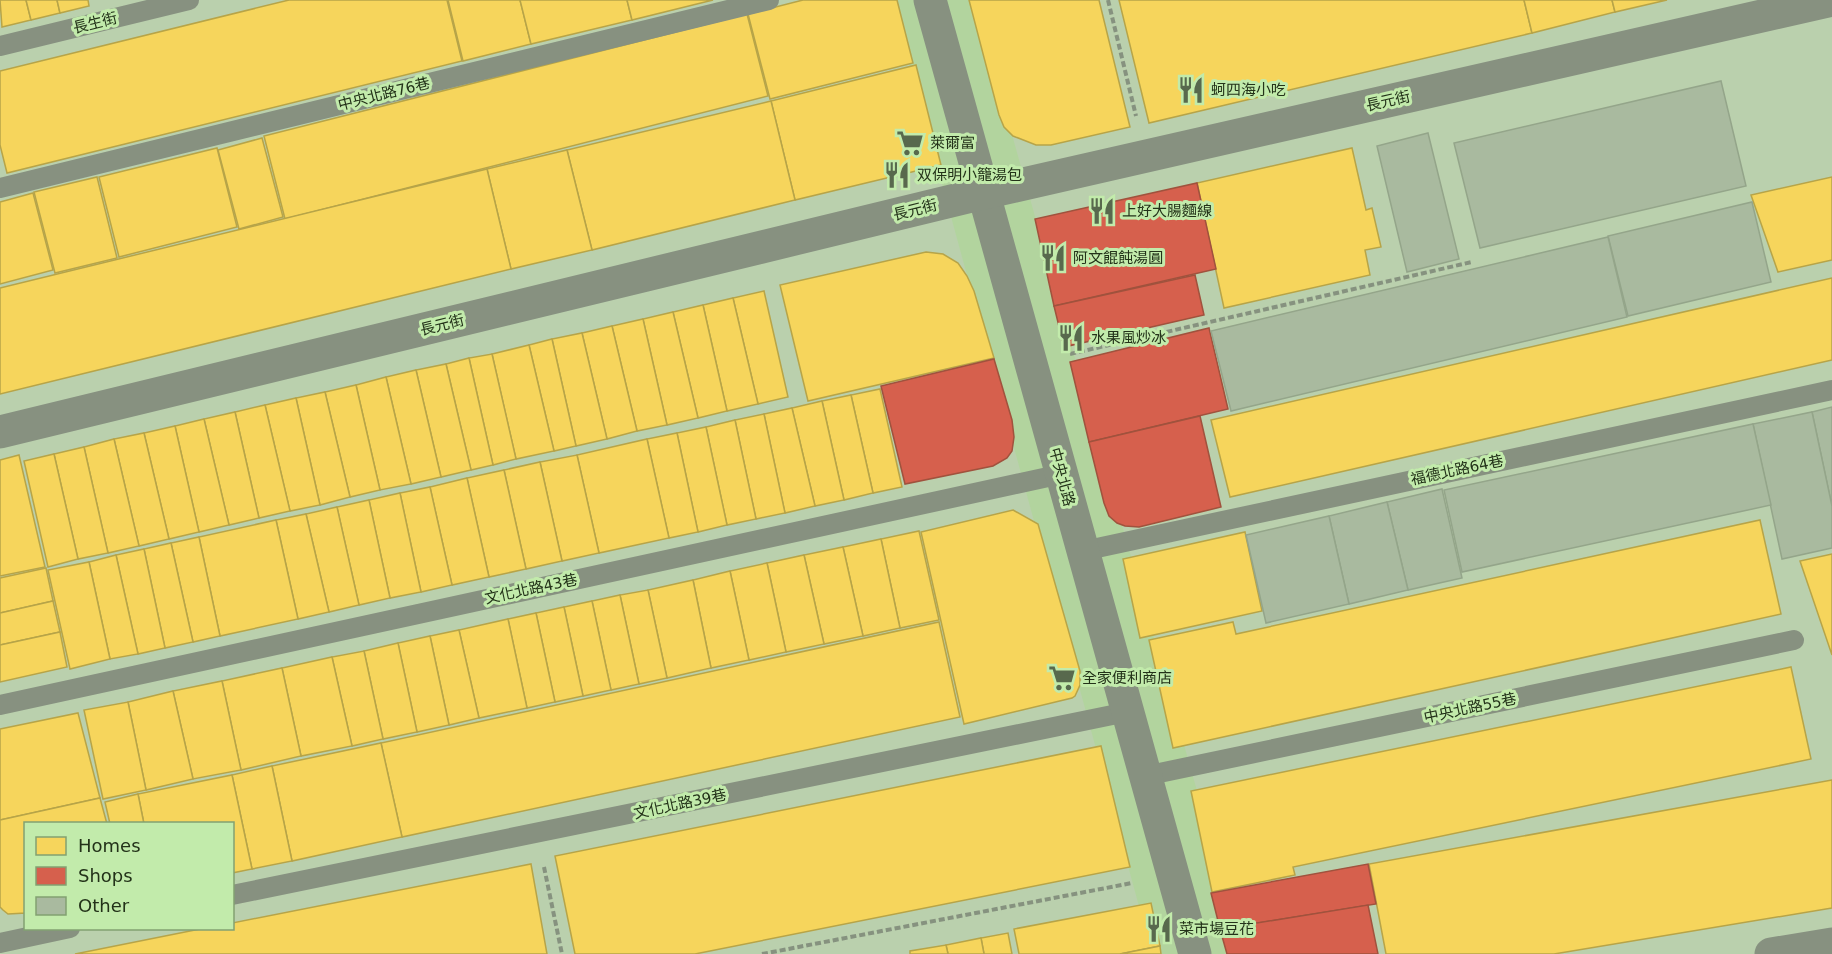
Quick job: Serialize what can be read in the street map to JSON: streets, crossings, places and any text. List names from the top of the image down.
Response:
{
  "streets": {
    "street": ["長元街", "中央北路"],
    "lane": [
      "長生街",
      "中央北路76巷",
      "福德北路64巷",
      "文化北路43巷",
      "中央北路55巷",
      "文化北路39巷"
    ]
  },
  "crossings": [
    ["長元街", "中央北路"],
    ["福德北路64巷", "中央北路"],
    ["中央北路", "文化北路43巷"],
    ["中央北路", "中央北路55巷"],
    ["中央北路", "文化北路39巷"]
  ],
  "places": {
    "restaurant": [
      "蚵四海小吃",
      "双保明小籠湯包",
      "上好大腸麵線",
      "阿文餛飩湯圓",
      "水果風炒冰",
      "菜市場豆花"
    ],
    "supermarket": ["萊爾富", "全家便利商店"]
  },
  "legend": ["Homes", "Shops", "Other"]
}
